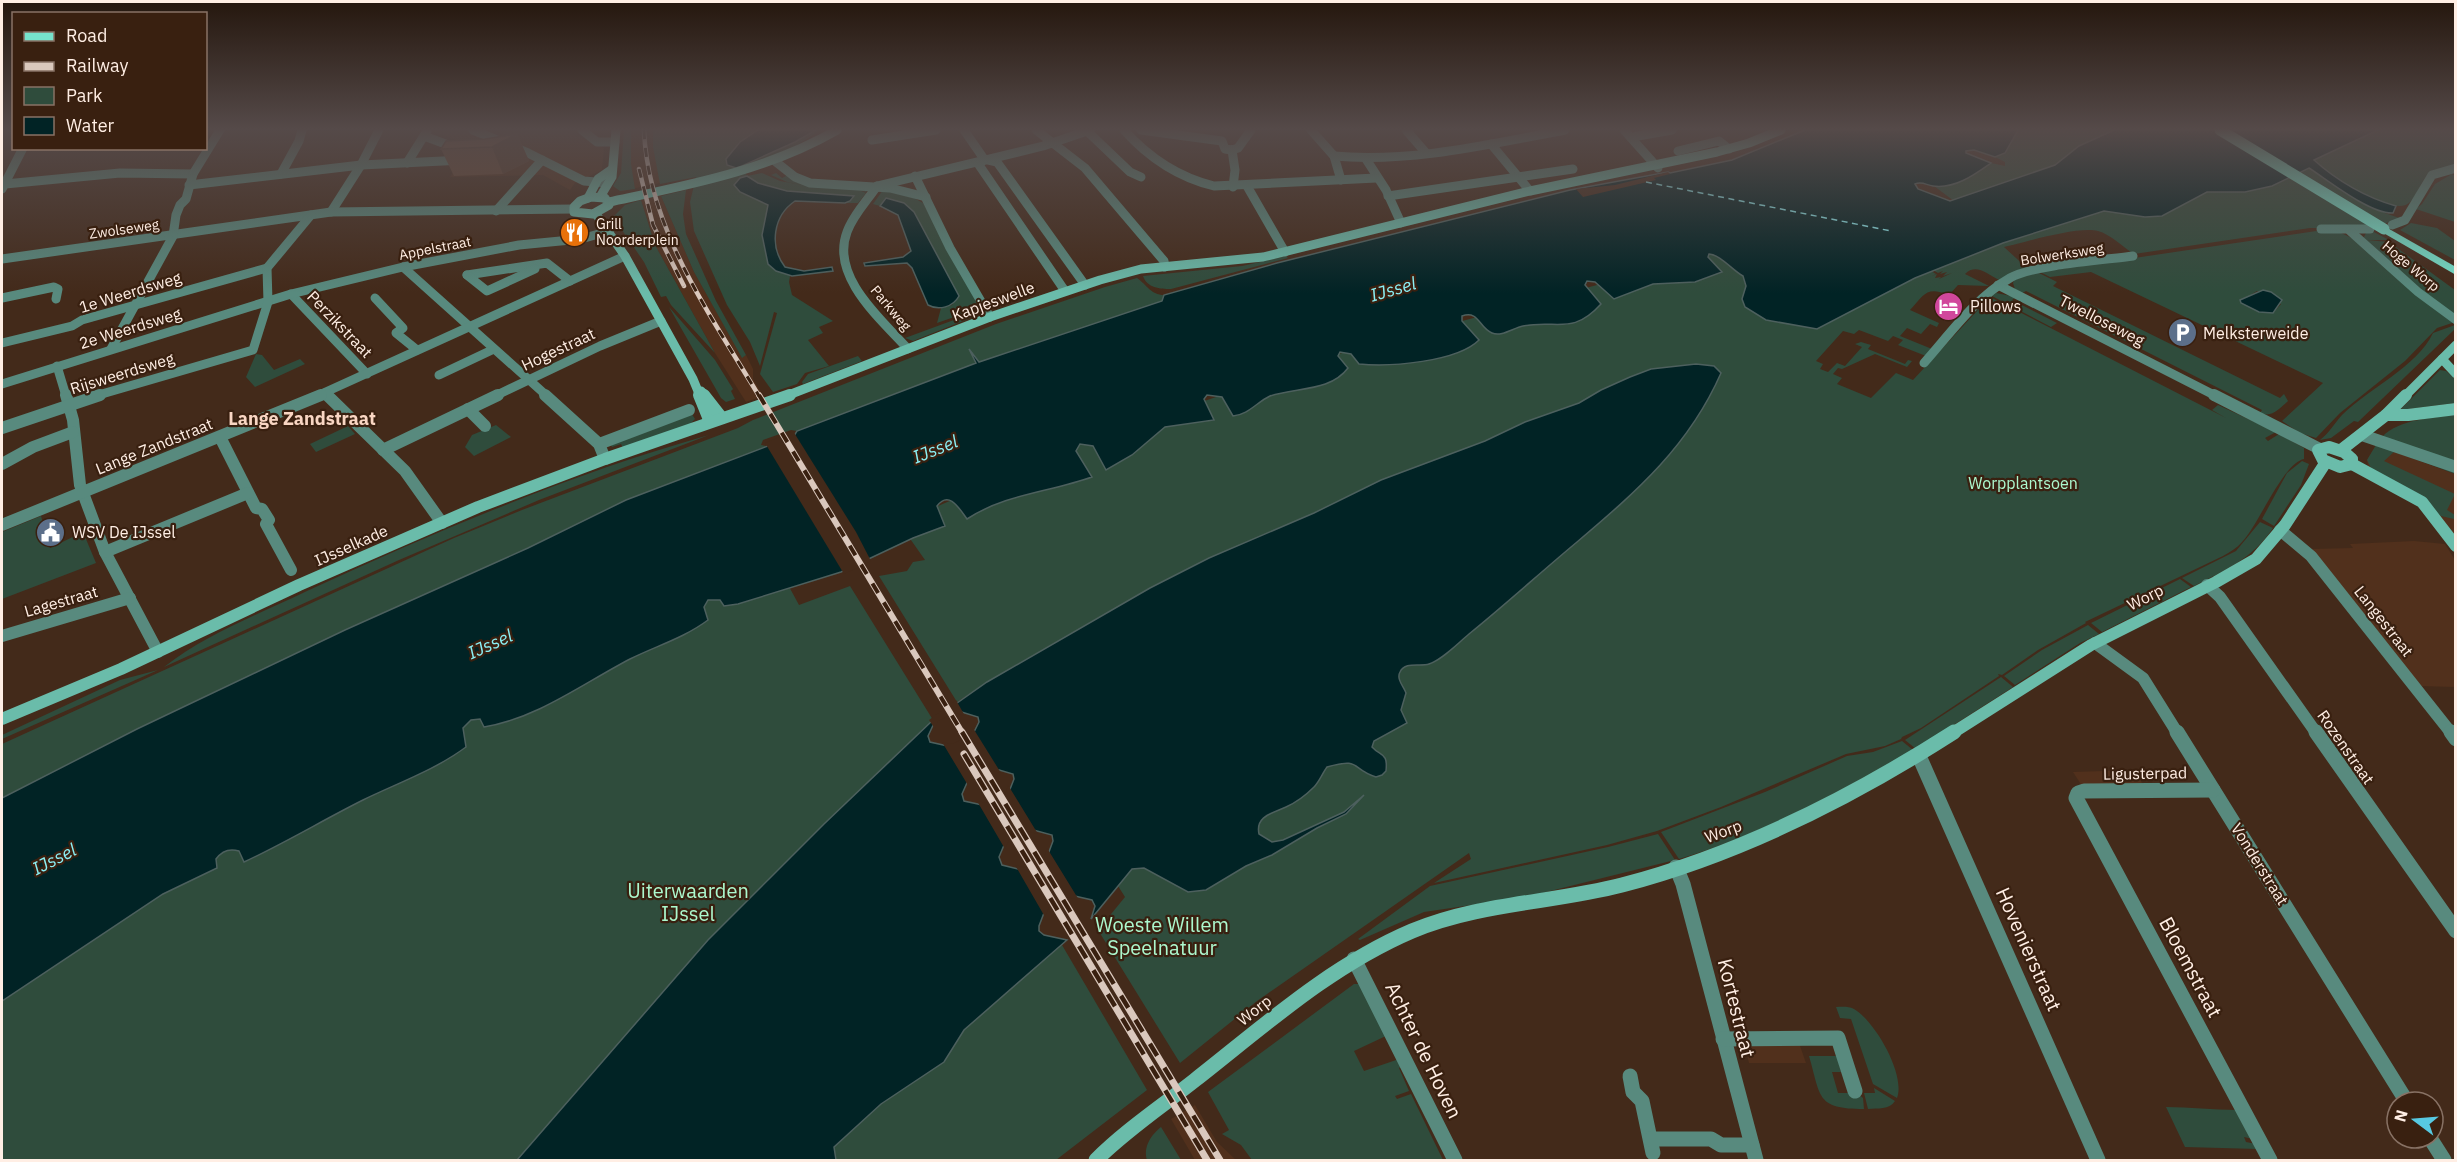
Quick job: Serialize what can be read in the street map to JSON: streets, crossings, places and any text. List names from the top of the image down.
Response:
{
  "streets": {
    "street": [
      "Zwolseweg",
      "Appelstraat",
      "Bolwerksweg",
      "Hoge Worp",
      "1e Weerdsweg",
      "Kapjeswelle",
      "Parkweg",
      "Twelloseweg",
      "Perzikstraat",
      "2e Weerdsweg",
      "Hogestraat",
      "Rijsweerdsweg",
      "Lange Zandstraat",
      "IJsselkade",
      "Worp",
      "Lagestraat",
      "Langestraat",
      "Rozenstraat",
      "Ligusterpad",
      "Vonderstraat",
      "Hovenierstraat",
      "Bloemstraat",
      "Kortestraat",
      "Achter de Hoven"
    ]
  },
  "crossings": [
    ["Appelstraat", "Perzikstraat"],
    ["Appelstraat", "2e Weerdsweg"],
    ["Appelstraat", "Rijsweerdsweg"],
    ["Bolwerksweg", "Twelloseweg"],
    ["Kapjeswelle", "Parkweg"],
    ["Kapjeswelle", "IJsselkade"],
    ["Perzikstraat", "Lange Zandstraat"],
    ["2e Weerdsweg", "Rijsweerdsweg"],
    ["Worp", "Langestraat"],
    ["Worp", "Rozenstraat"],
    ["Worp", "Vonderstraat"],
    ["Worp", "Hovenierstraat"],
    ["Worp", "Kortestraat"],
    ["Worp", "Achter de Hoven"],
    ["Ligusterpad", "Vonderstraat"],
    ["Ligusterpad", "Bloemstraat"]
  ],
  "districts": ["Lange Zandstraat"],
  "water": ["IJssel"],
  "parks": ["Worpplantsoen", "Uiterwaarden IJssel", "Woeste Willem Speelnatuur"],
  "places": {
    "restaurant": ["Grill Noorderplein"],
    "hotel": ["Pillows"],
    "parking": ["Melksterweide"],
    "public building": ["WSV De IJssel"]
  },
  "legend": [
    "Road",
    "Railway",
    "Park",
    "Water"
  ],
  "north": "left"
}
